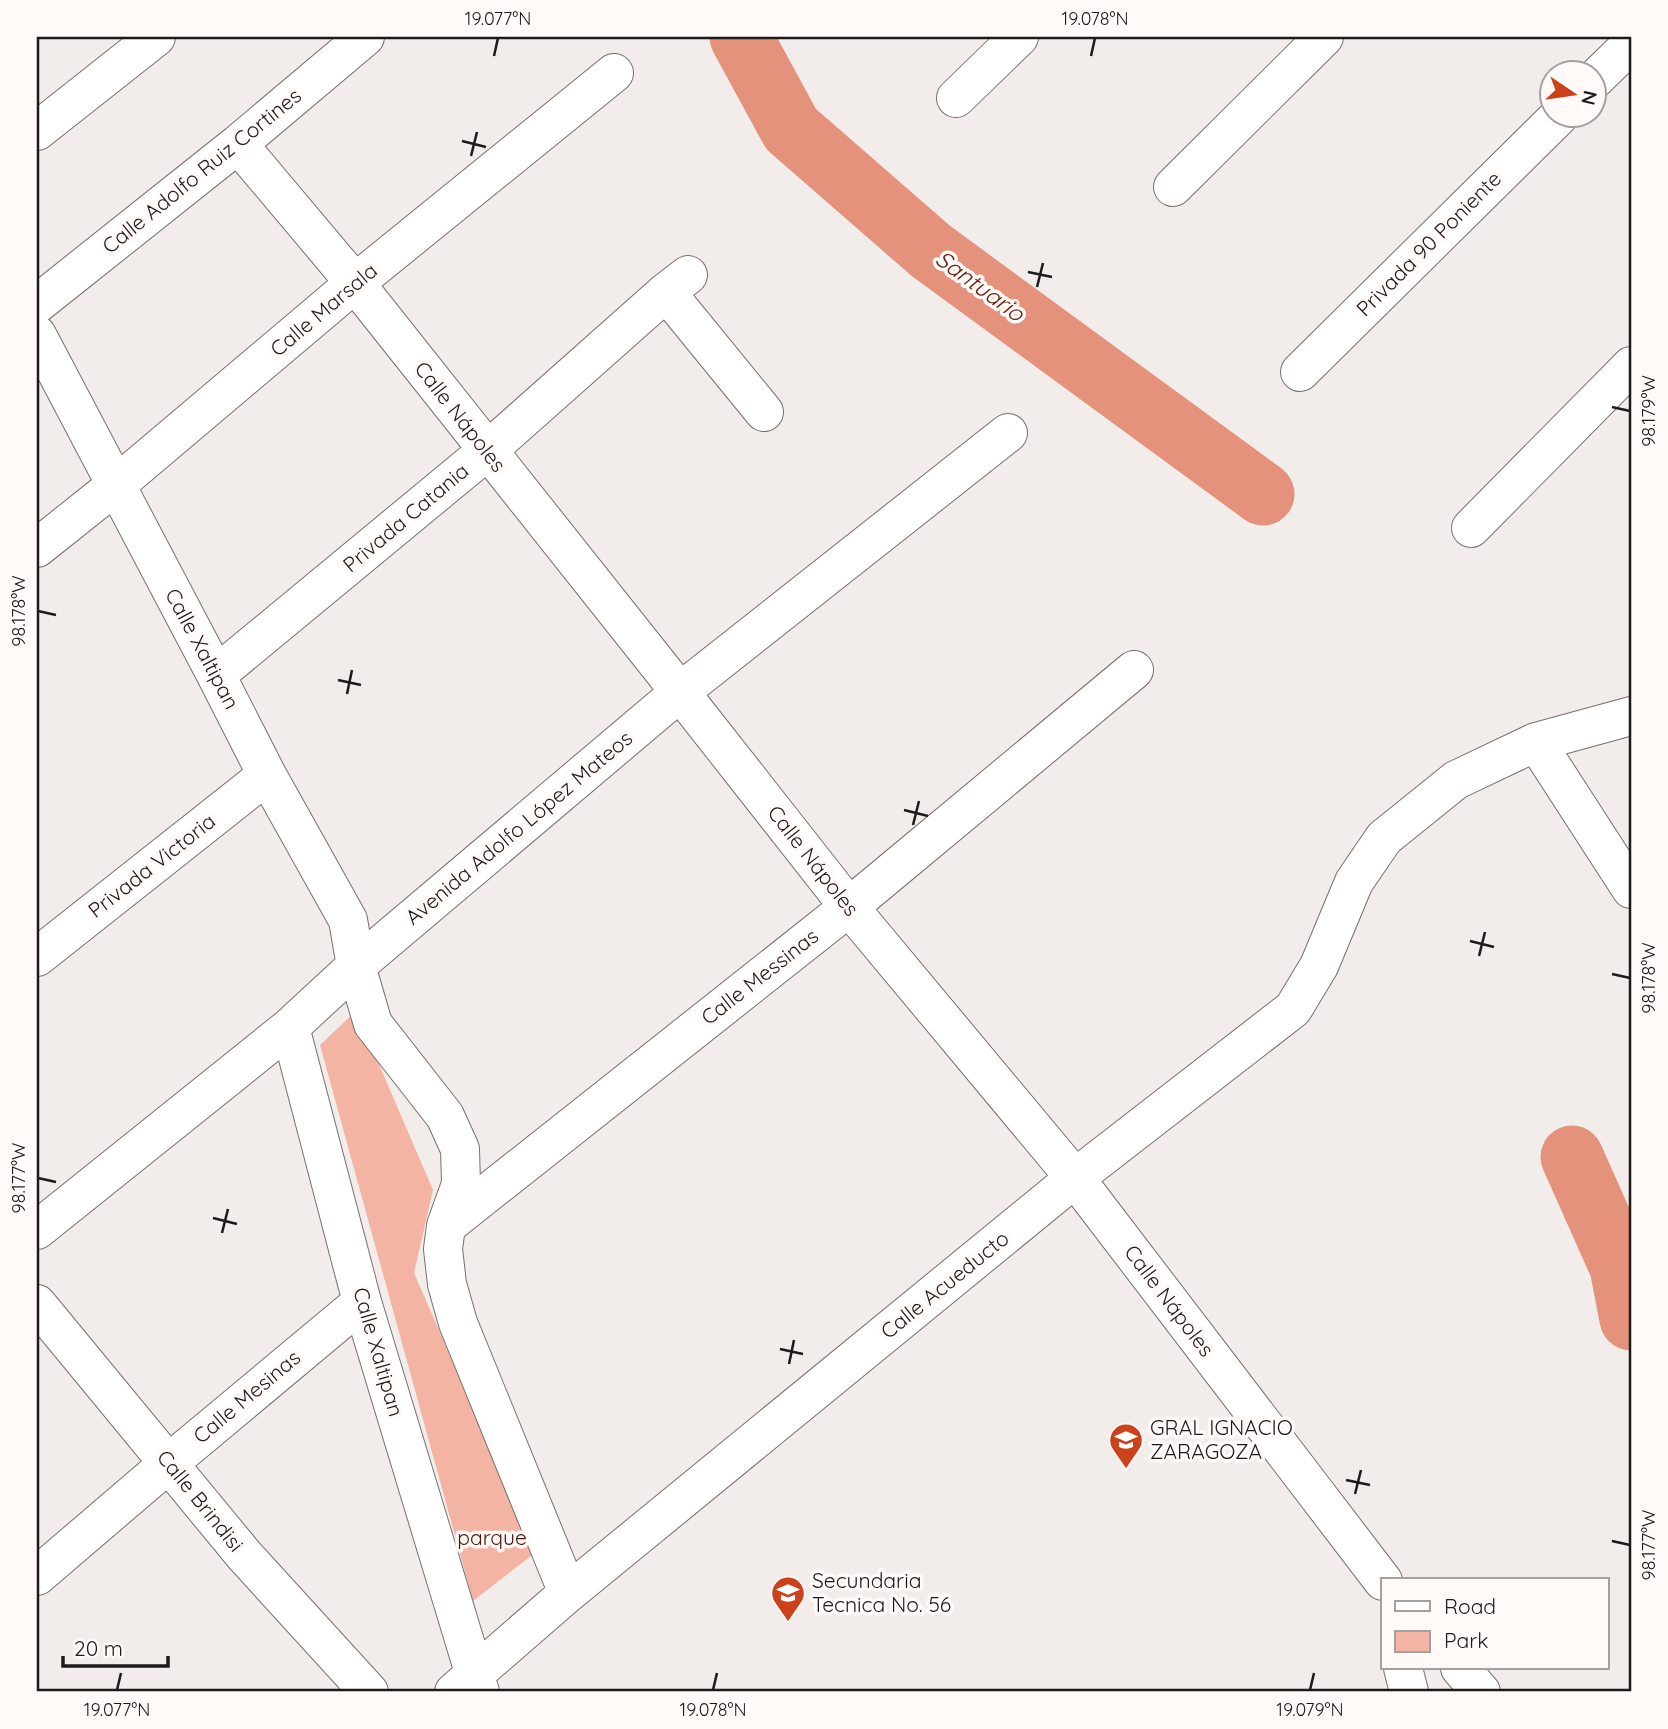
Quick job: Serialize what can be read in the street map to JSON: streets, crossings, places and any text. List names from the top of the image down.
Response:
{
  "streets": {
    "street": [
      "Calle Adolfo Ruiz Cortines",
      "Privada 90 Poniente",
      "Calle Marsala",
      "Calle Nápoles",
      "Privada Catania",
      "Calle Xaltipan",
      "Avenida Adolfo López Mateos",
      "Privada Victoria",
      "Calle Messinas",
      "Calle Acueducto",
      "Calle Mesinas",
      "Calle Brindisi"
    ]
  },
  "crossings": [
    ["Calle Adolfo Ruiz Cortines", "Calle Nápoles"],
    ["Calle Marsala", "Calle Nápoles"],
    ["Calle Marsala", "Calle Xaltipan"],
    ["Calle Nápoles", "Privada Catania"],
    ["Calle Nápoles", "Avenida Adolfo López Mateos"],
    ["Calle Nápoles", "Calle Messinas"],
    ["Calle Nápoles", "Calle Acueducto"],
    ["Privada Catania", "Calle Xaltipan"],
    ["Calle Xaltipan", "Avenida Adolfo López Mateos"],
    ["Calle Xaltipan", "Privada Victoria"],
    ["Calle Xaltipan", "Calle Messinas"],
    ["Calle Xaltipan", "Calle Acueducto"],
    ["Calle Xaltipan", "Calle Mesinas"],
    ["Calle Mesinas", "Calle Brindisi"]
  ],
  "water": ["Santuario"],
  "parks": ["parque"],
  "places": {
    "school or university": ["GRAL IGNACIO ZARAGOZA", "Secundaria Tecnica No. 56"]
  },
  "legend": ["Road", "Park"],
  "scale_bar": "20 m",
  "north": "right",
  "coordinates": [
    "19.077°N",
    "19.078°N",
    "98.179°W",
    "98.178°W",
    "98.177°W",
    "19.079°N"
  ]
}
